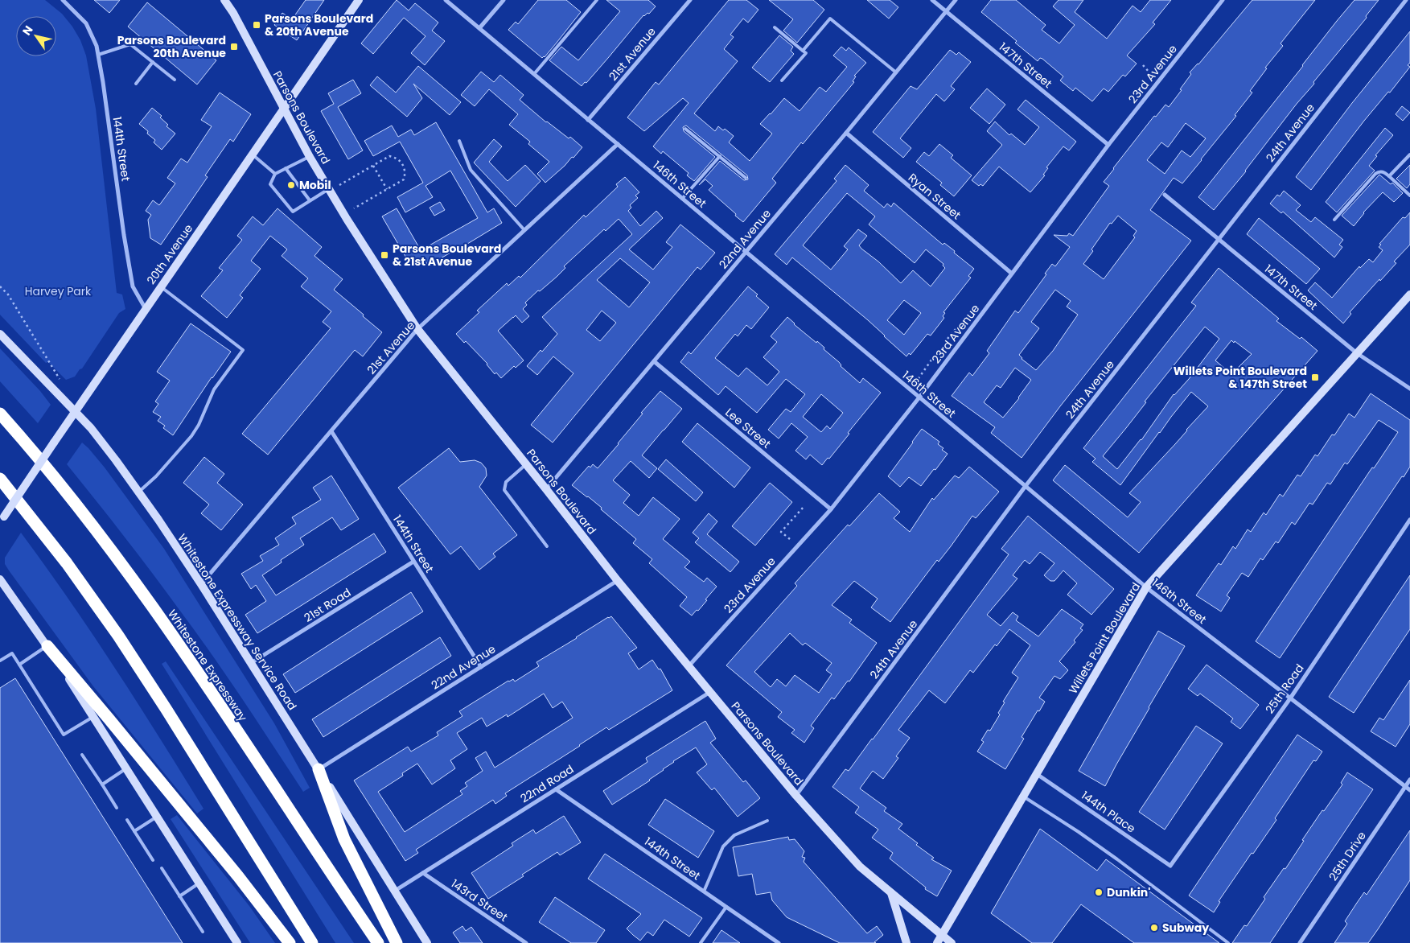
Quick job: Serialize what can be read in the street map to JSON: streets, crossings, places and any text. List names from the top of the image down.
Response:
{
  "streets": {
    "highway": ["Whitestone Expressway"],
    "street": [
      "21st Avenue",
      "147th Street",
      "23rd Avenue",
      "Parsons Boulevard",
      "24th Avenue",
      "144th Street",
      "146th Street",
      "Ryan Street",
      "22nd Avenue",
      "20th Avenue",
      "Lee Street",
      "21st Road",
      "Whitestone Expressway Service Road",
      "Willets Point Boulevard",
      "25th Road",
      "22nd Road",
      "144th Place",
      "25th Drive",
      "143rd Street"
    ]
  },
  "crossings": [
    ["21st Avenue", "Parsons Boulevard"],
    ["21st Avenue", "144th Street"],
    ["21st Avenue", "146th Street"],
    ["21st Avenue", "Whitestone Expressway Service Road"],
    ["147th Street", "23rd Avenue"],
    ["147th Street", "24th Avenue"],
    ["147th Street", "22nd Avenue"],
    ["147th Street", "Willets Point Boulevard"],
    ["23rd Avenue", "Parsons Boulevard"],
    ["23rd Avenue", "146th Street"],
    ["23rd Avenue", "Ryan Street"],
    ["23rd Avenue", "Lee Street"],
    ["Parsons Boulevard", "24th Avenue"],
    ["Parsons Boulevard", "22nd Avenue"],
    ["Parsons Boulevard", "20th Avenue"],
    ["Parsons Boulevard", "Willets Point Boulevard"],
    ["Parsons Boulevard", "22nd Road"],
    ["24th Avenue", "146th Street"],
    ["144th Street", "22nd Avenue"],
    ["144th Street", "20th Avenue"],
    ["144th Street", "21st Road"],
    ["144th Street", "22nd Road"],
    ["146th Street", "22nd Avenue"],
    ["146th Street", "Willets Point Boulevard"],
    ["146th Street", "25th Road"],
    ["146th Street", "25th Drive"],
    ["Ryan Street", "22nd Avenue"],
    ["22nd Avenue", "Lee Street"],
    ["22nd Avenue", "Whitestone Expressway Service Road"],
    ["20th Avenue", "Whitestone Expressway Service Road"],
    ["21st Road", "Whitestone Expressway Service Road"],
    ["Whitestone Expressway Service Road", "22nd Road"],
    ["Willets Point Boulevard", "144th Place"],
    ["25th Road", "144th Place"],
    ["22nd Road", "143rd Street"]
  ],
  "parks": ["Harvey Park"],
  "places": {
    "transit": [
      "Parsons Boulevard & 20th Avenue",
      "Parsons Boulevard 20th Avenue",
      "Parsons Boulevard & 21st Avenue",
      "Willets Point Boulevard & 147th Street"
    ],
    "other": ["Mobil", "Dunkin'", "Subway"]
  },
  "north": "top left"
}
